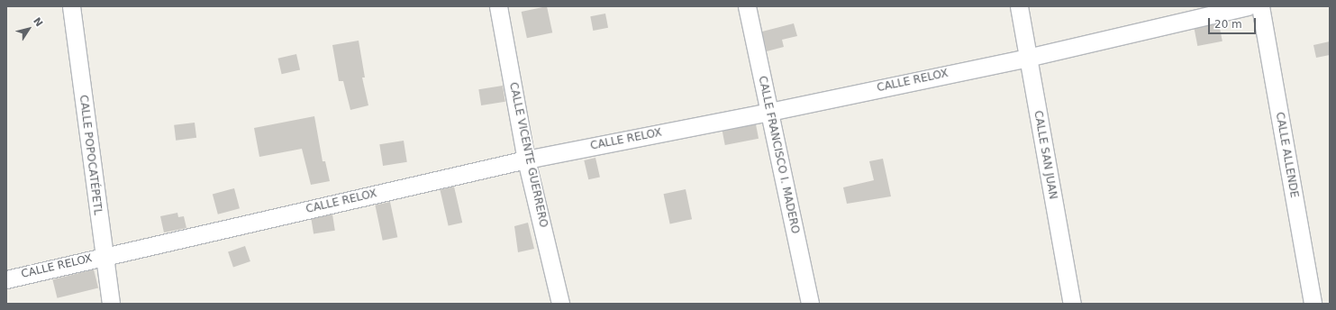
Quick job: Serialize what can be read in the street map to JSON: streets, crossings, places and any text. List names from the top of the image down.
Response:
{
  "streets": {
    "street": [
      "CALLE RELOX",
      "CALLE POPOCATÉPETL",
      "CALLE VICENTE GUERRERO",
      "CALLE FRANCISCO I. MADERO",
      "CALLE SAN JUAN",
      "CALLE ALLENDE"
    ]
  },
  "crossings": [
    ["CALLE RELOX", "CALLE POPOCATÉPETL"],
    ["CALLE RELOX", "CALLE VICENTE GUERRERO"],
    ["CALLE RELOX", "CALLE FRANCISCO I. MADERO"],
    ["CALLE RELOX", "CALLE SAN JUAN"]
  ],
  "scale_bar": "20 m",
  "north": "top right"
}
